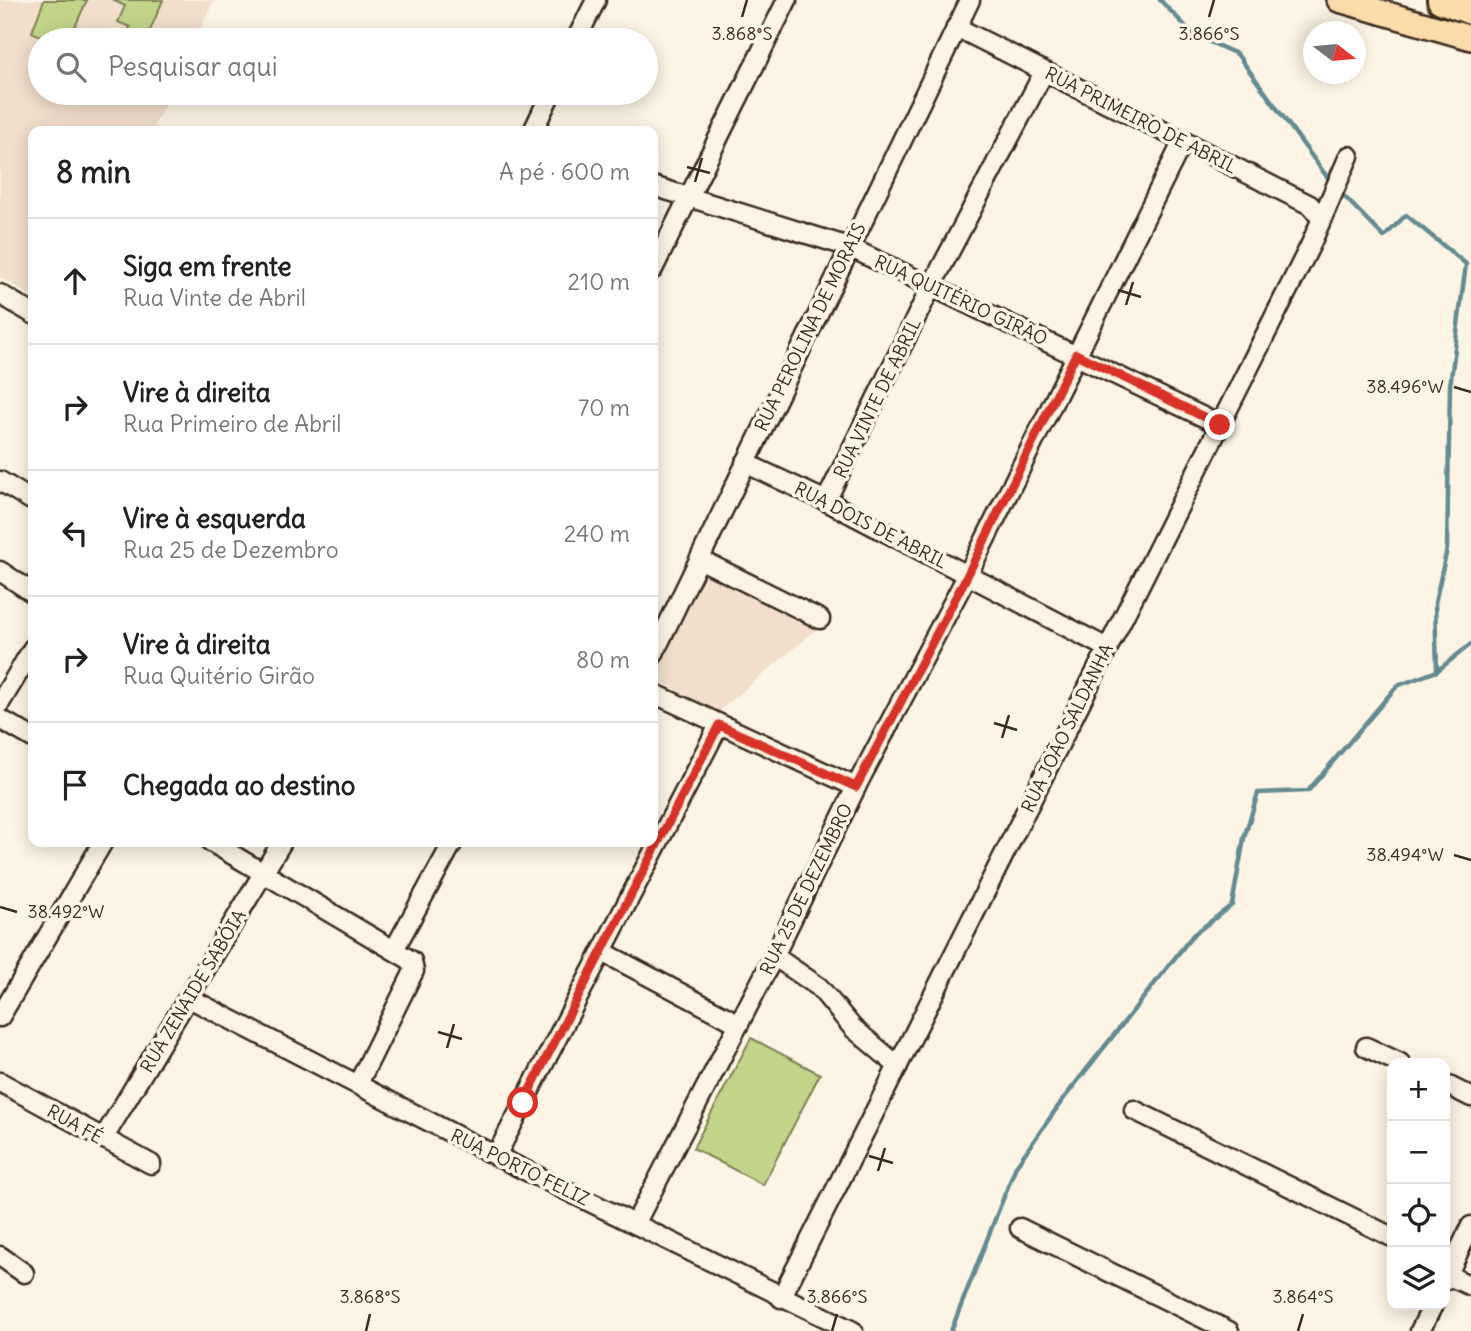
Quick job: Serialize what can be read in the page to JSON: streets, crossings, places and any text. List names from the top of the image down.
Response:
{
  "streets": {
    "street": [
      "RUA PRIMEIRO DE ABRIL",
      "RUA QUITÉRIO GIRÃO",
      "RUA PEROLINA DE MORAIS",
      "RUA VINTE DE ABRIL",
      "RUA DOIS DE ABRIL",
      "RUA JOÃO SALDANHA",
      "RUA 25 DE DEZEMBRO",
      "RUA ZENAIDE SABÓIA",
      "RUA FÉ",
      "RUA PORTO FELIZ"
    ]
  },
  "crossings": [
    ["RUA PRIMEIRO DE ABRIL", "RUA PEROLINA DE MORAIS"],
    ["RUA PRIMEIRO DE ABRIL", "RUA VINTE DE ABRIL"],
    ["RUA PRIMEIRO DE ABRIL", "RUA JOÃO SALDANHA"],
    ["RUA PRIMEIRO DE ABRIL", "RUA 25 DE DEZEMBRO"],
    ["RUA QUITÉRIO GIRÃO", "RUA PEROLINA DE MORAIS"],
    ["RUA QUITÉRIO GIRÃO", "RUA VINTE DE ABRIL"],
    ["RUA QUITÉRIO GIRÃO", "RUA JOÃO SALDANHA"],
    ["RUA QUITÉRIO GIRÃO", "RUA 25 DE DEZEMBRO"],
    ["RUA PEROLINA DE MORAIS", "RUA DOIS DE ABRIL"],
    ["RUA VINTE DE ABRIL", "RUA DOIS DE ABRIL"],
    ["RUA DOIS DE ABRIL", "RUA JOÃO SALDANHA"],
    ["RUA DOIS DE ABRIL", "RUA 25 DE DEZEMBRO"],
    ["RUA JOÃO SALDANHA", "RUA PORTO FELIZ"],
    ["RUA 25 DE DEZEMBRO", "RUA PORTO FELIZ"],
    ["RUA ZENAIDE SABÓIA", "RUA FÉ"],
    ["RUA ZENAIDE SABÓIA", "RUA PORTO FELIZ"]
  ],
  "north": "right",
  "page": {
    "search": "Pesquisar aqui",
    "heading": ["8 min", "A pé · 600 m"],
    "list": [
      ["Siga em frente", "Rua Vinte de Abril", "210 m"],
      ["Vire à direita", "Rua Primeiro de Abril", "70 m"],
      ["Vire à esquerda", "Rua 25 de Dezembro", "240 m"],
      ["Vire à direita", "Rua Quitério Girão", "80 m"],
      "Chegada ao destino"
    ],
    "map_buttons": ["+", "−"]
  },
  "coordinates": [
    "3.868°S",
    "3.866°S",
    "38.496°W",
    "38.494°W",
    "38.492°W",
    "3.864°S"
  ]
}
